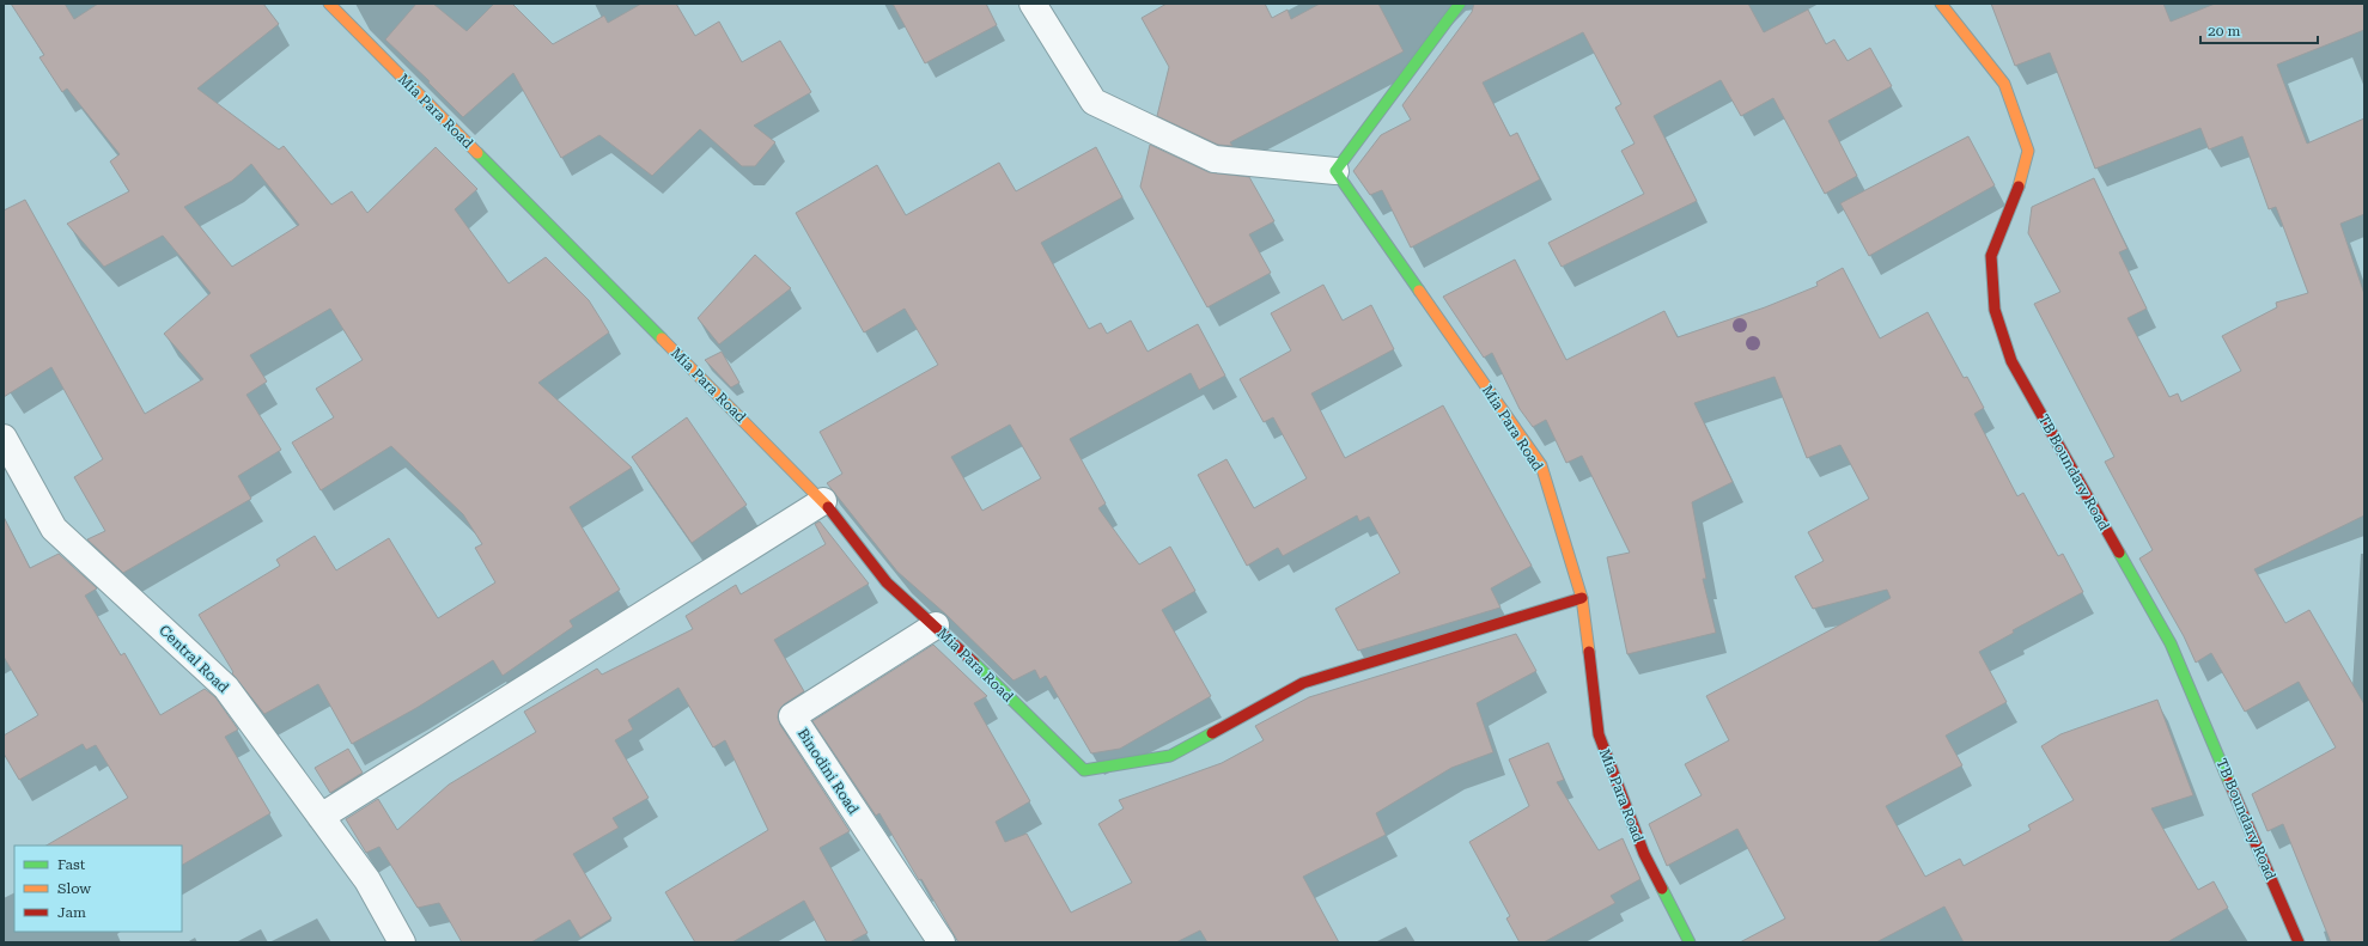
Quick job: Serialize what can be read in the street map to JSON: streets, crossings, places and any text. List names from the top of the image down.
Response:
{
  "streets": {
    "street": [
      "Mia Para Road",
      "TB Boundary Road",
      "Central Road",
      "Binodini Road"
    ]
  },
  "crossings": [
    ["Mia Para Road", "Binodini Road"]
  ],
  "legend": ["Fast", "Slow", "Jam"],
  "scale_bar": "20 m"
}
